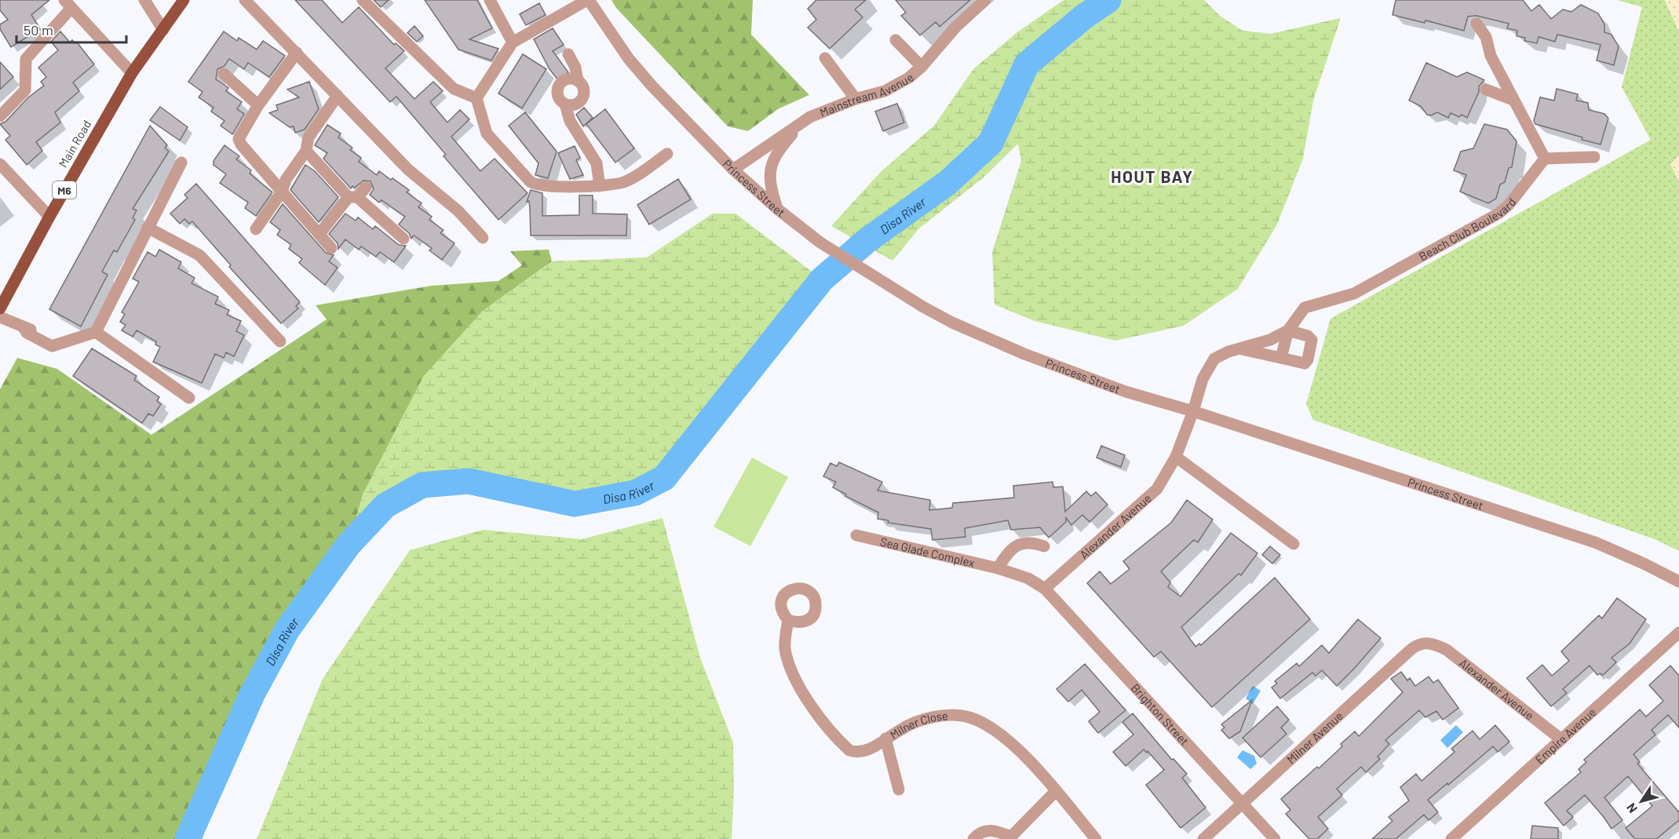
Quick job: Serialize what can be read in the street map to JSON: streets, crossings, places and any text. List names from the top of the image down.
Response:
{
  "streets": {
    "main road": ["Main Road", "M6"],
    "street": [
      "Mainstream Avenue",
      "Princess Street",
      "Beach Club Boulevard",
      "Alexander Avenue",
      "Sea Glade Complex",
      "Brighton Street",
      "Milner Close",
      "Empire Avenue",
      "Milner Avenue"
    ]
  },
  "crossings": [
    ["Mainstream Avenue", "Princess Street"],
    ["Princess Street", "Beach Club Boulevard"],
    ["Princess Street", "Alexander Avenue"],
    ["Beach Club Boulevard", "Alexander Avenue"],
    ["Alexander Avenue", "Sea Glade Complex"],
    ["Alexander Avenue", "Brighton Street"],
    ["Alexander Avenue", "Empire Avenue"],
    ["Alexander Avenue", "Milner Avenue"],
    ["Sea Glade Complex", "Brighton Street"],
    ["Brighton Street", "Milner Avenue"]
  ],
  "districts": ["HOUT BAY"],
  "water": ["Disa River"],
  "scale_bar": "50 m",
  "north": "bottom left"
}
